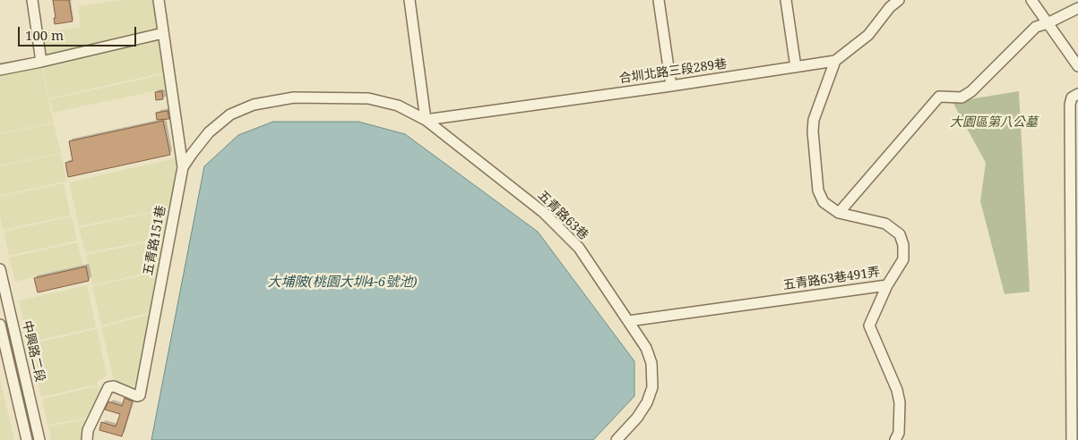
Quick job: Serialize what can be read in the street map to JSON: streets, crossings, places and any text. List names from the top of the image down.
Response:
{
  "streets": {
    "street": [
      "合圳北路三段289巷",
      "五青路63巷",
      "五青路151巷",
      "五青路63巷491弄",
      "中興路二段"
    ]
  },
  "crossings": [
    ["合圳北路三段289巷", "五青路63巷"],
    ["合圳北路三段289巷", "五青路63巷491弄"],
    ["五青路63巷", "五青路151巷"],
    ["五青路63巷", "五青路63巷491弄"]
  ],
  "water": ["大埔陂(桃園大圳4-6號池)"],
  "parks": ["大園區第八公墓"],
  "scale_bar": "100 m"
}
